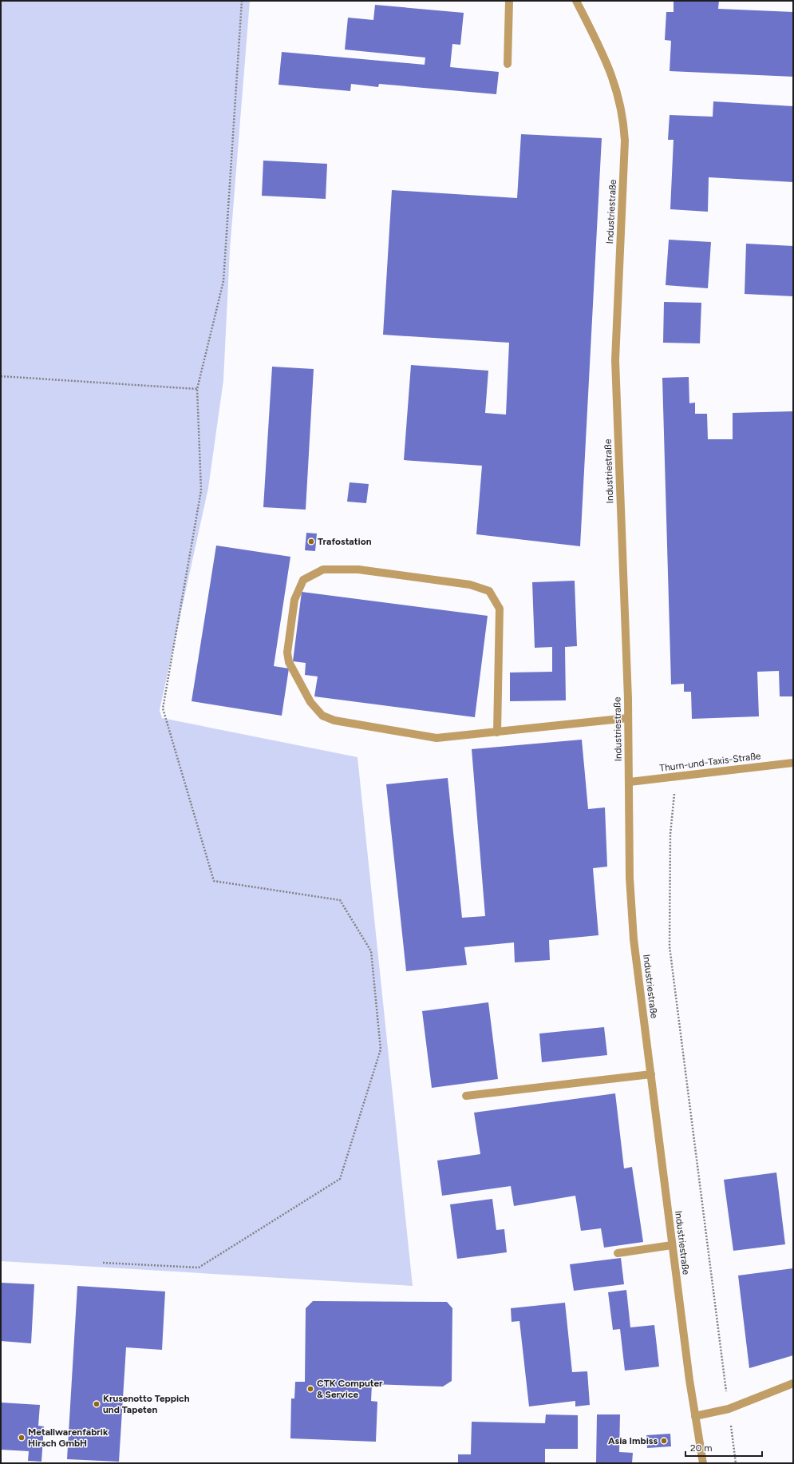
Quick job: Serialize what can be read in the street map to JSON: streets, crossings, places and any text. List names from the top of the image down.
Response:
{
  "streets": {
    "street": ["Industriestraße", "Thurn-und-Taxis-Straße"]
  },
  "crossings": [
    ["Industriestraße", "Thurn-und-Taxis-Straße"]
  ],
  "places": [
    "Trafostation",
    "CTK Computer & Service",
    "Krusenotto Teppich und Tapeten",
    "Metallwarenfabrik Hirsch GmbH",
    "Asia Imbiss"
  ],
  "scale_bar": "20 m"
}
